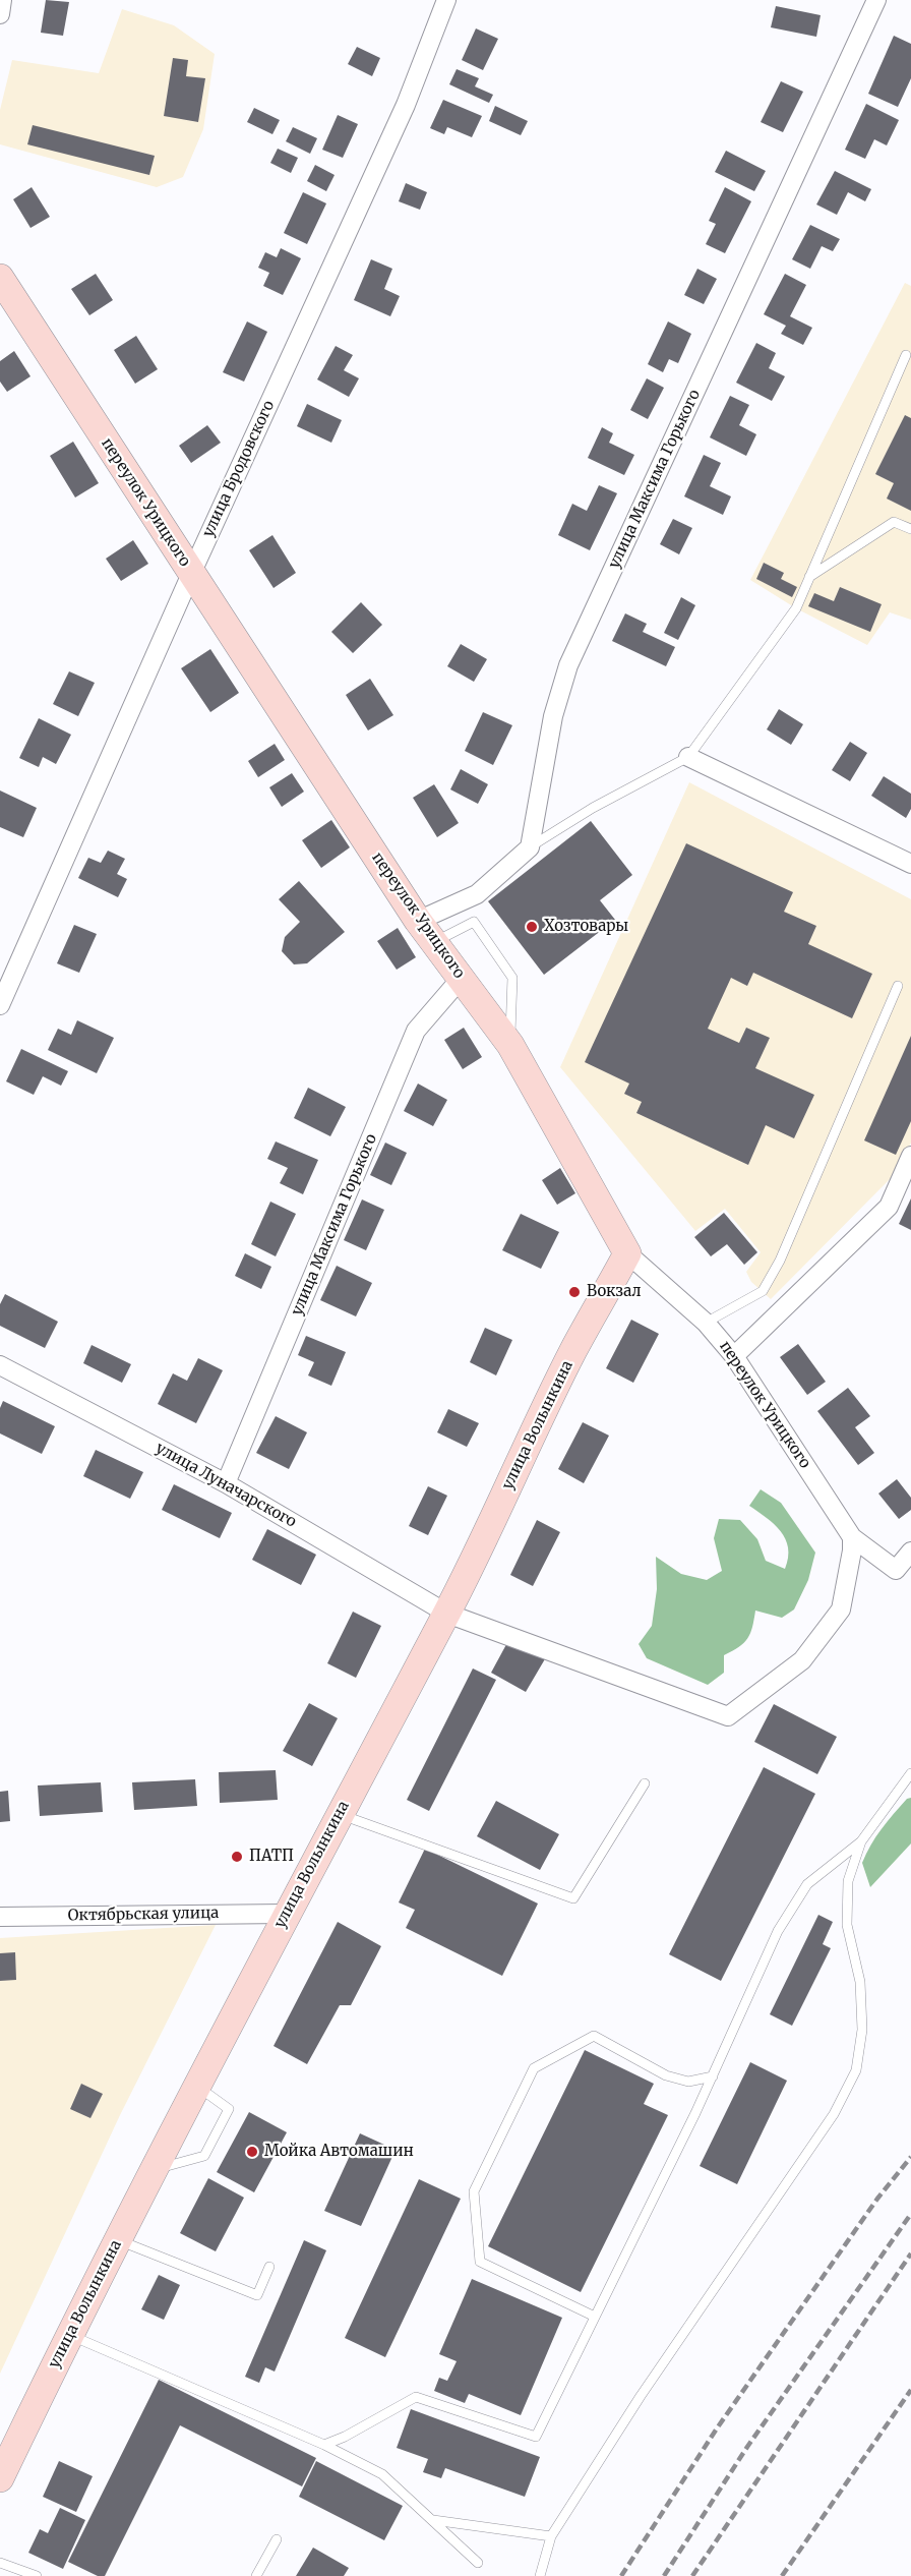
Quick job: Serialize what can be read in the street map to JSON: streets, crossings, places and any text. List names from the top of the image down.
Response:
{
  "streets": {
    "street": [
      "улица Бродовского",
      "улица Максима Горького",
      "переулок Урицкого",
      "улица Волынкина",
      "улица Луначарского",
      "Октябрьская улица"
    ]
  },
  "crossings": [
    ["улица Бродовского", "переулок Урицкого"],
    ["улица Максима Горького", "переулок Урицкого"],
    ["улица Максима Горького", "улица Луначарского"],
    ["переулок Урицкого", "улица Волынкина"],
    ["переулок Урицкого", "улица Луначарского"],
    ["улица Волынкина", "улица Луначарского"],
    ["улица Волынкина", "Октябрьская улица"]
  ],
  "places": [
    "Хозтовары",
    "Вокзал",
    "ПАТП",
    "Мойка Автомашин"
  ]
}
